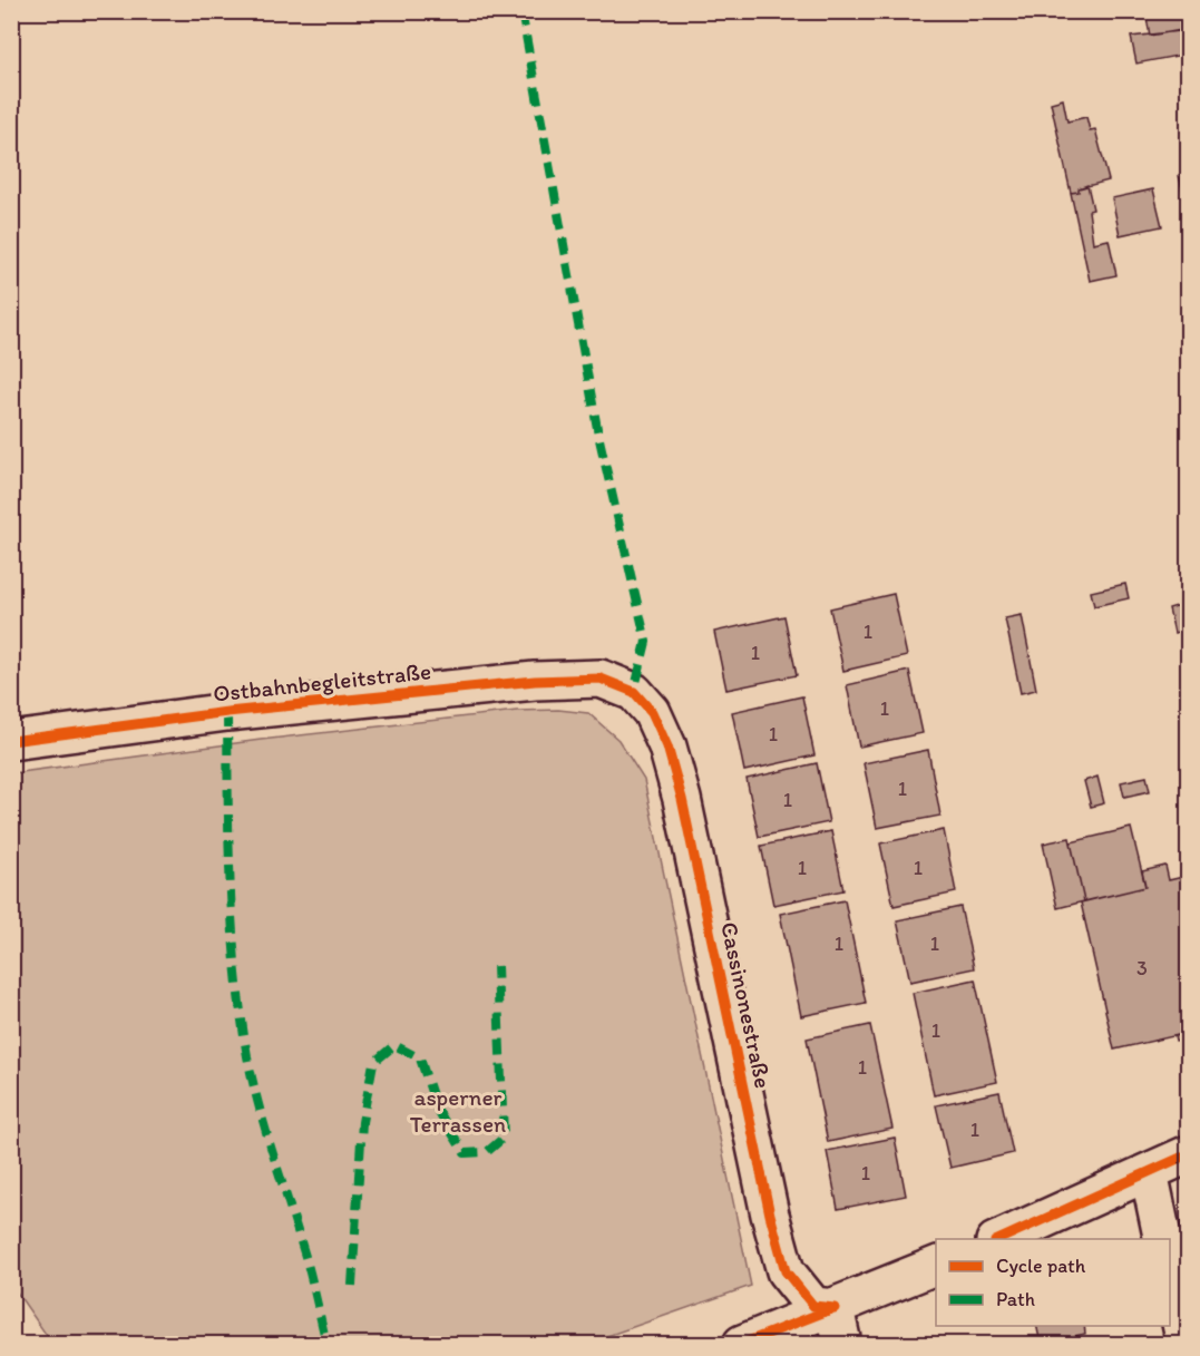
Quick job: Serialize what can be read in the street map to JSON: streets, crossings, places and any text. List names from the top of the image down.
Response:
{
  "streets": {
    "street": ["Ostbahnbegleitstraße", "Cassinonestraße"]
  },
  "crossings": [
    ["Ostbahnbegleitstraße", "Cassinonestraße"]
  ],
  "parks": ["asperner Terrassen"],
  "house_numbers": [
    "1",
    "1",
    "1",
    "1",
    "1",
    "1",
    "1",
    "1",
    "1",
    "1",
    "3",
    "1",
    "1",
    "1",
    "1"
  ],
  "legend": ["Cycle path", "Path"]
}
